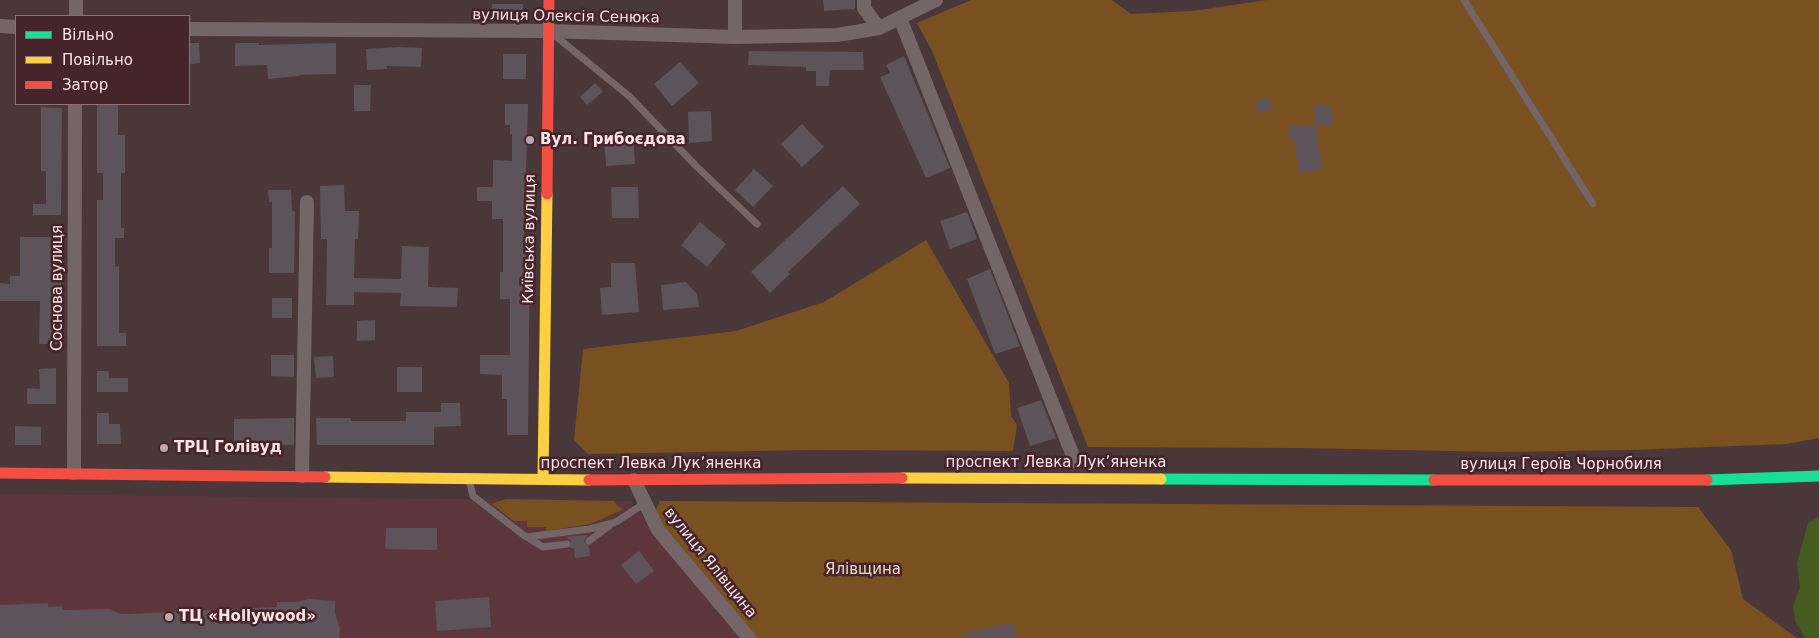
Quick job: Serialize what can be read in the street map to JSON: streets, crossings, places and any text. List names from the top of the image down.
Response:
{
  "streets": {
    "main road": ["Київська вулиця", "проспект Левка Лукʼяненка", "вулиця Героїв Чорнобиля"],
    "street": ["вулиця Олексія Сенюка", "Соснова вулиця", "вулиця Ялівщина"]
  },
  "crossings": [
    ["вулиця Олексія Сенюка", "Київська вулиця"],
    ["Київська вулиця", "проспект Левка Лукʼяненка"],
    ["Соснова вулиця", "проспект Левка Лукʼяненка"],
    ["проспект Левка Лукʼяненка", "вулиця Героїв Чорнобиля"],
    ["проспект Левка Лукʼяненка", "вулиця Ялівщина"]
  ],
  "parks": ["Ялівщина"],
  "places": ["Вул. Грибоєдова", "ТРЦ Голівуд", "ТЦ «Hollywood»"],
  "legend": ["Вільно", "Повільно", "Затор"]
}
